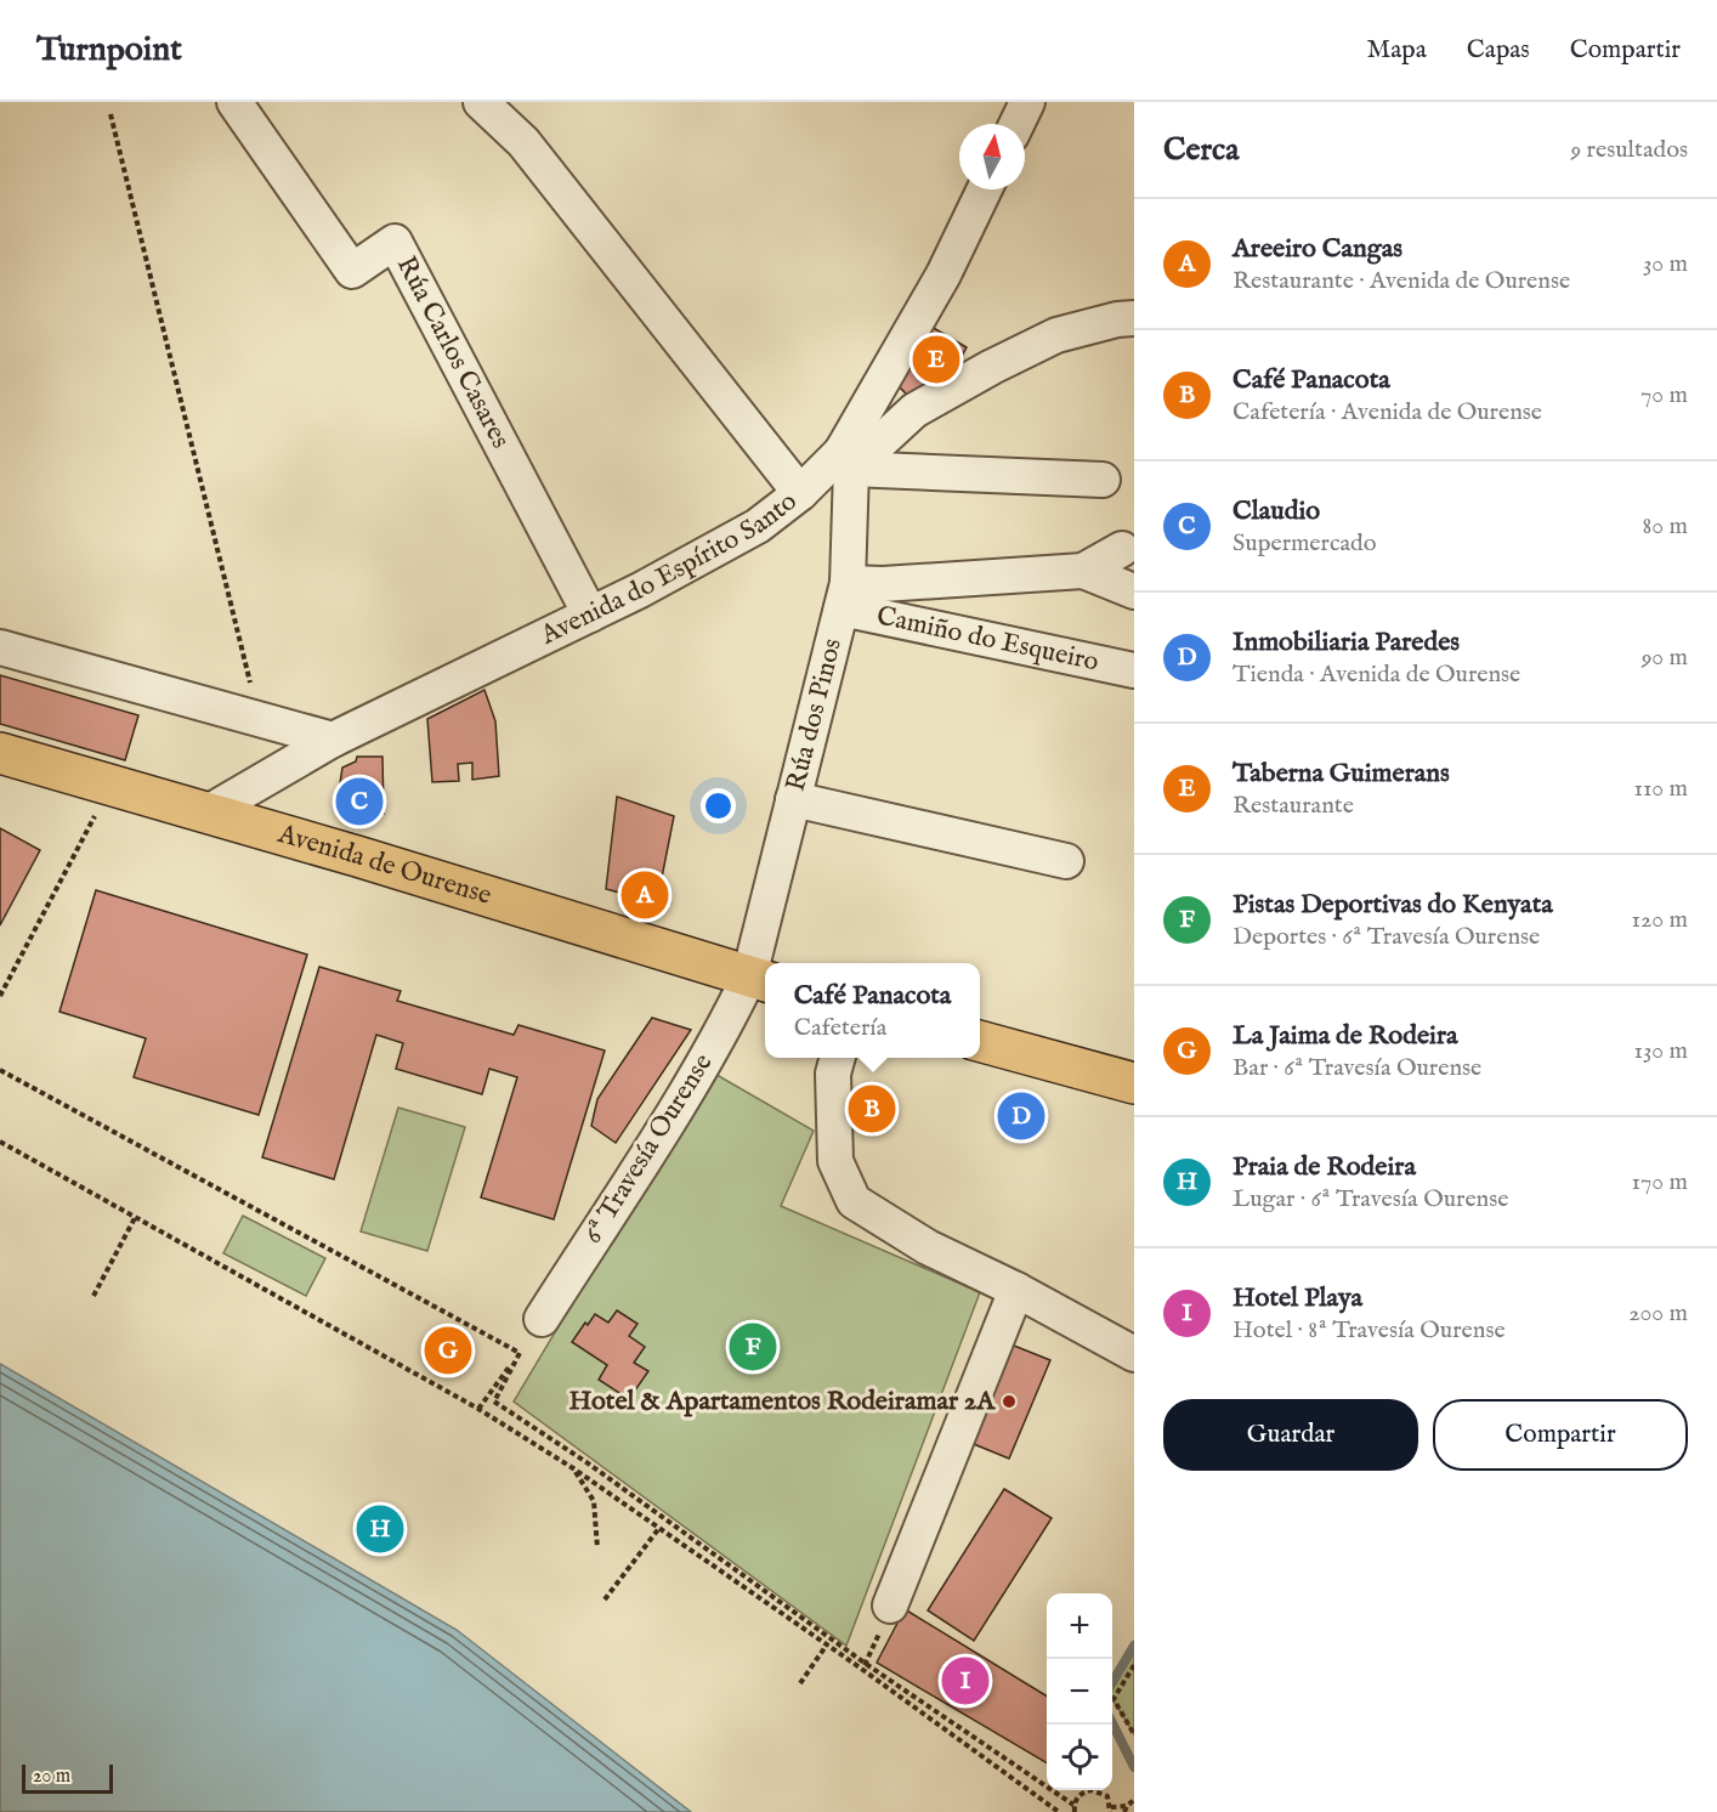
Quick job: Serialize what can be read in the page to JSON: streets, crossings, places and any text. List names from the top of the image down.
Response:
{
  "streets": {
    "main road": ["Avenida de Ourense"],
    "street": [
      "Rúa Carlos Casares",
      "Avenida do Espírito Santo",
      "Camiño do Esqueiro",
      "Rúa dos Pinos",
      "6ª Travesía Ourense"
    ]
  },
  "crossings": [
    ["Rúa Carlos Casares", "Avenida do Espírito Santo"],
    ["Avenida do Espírito Santo", "Rúa dos Pinos"],
    ["Avenida do Espírito Santo", "Avenida de Ourense"],
    ["Camiño do Esqueiro", "Rúa dos Pinos"],
    ["Rúa dos Pinos", "Avenida de Ourense"],
    ["Rúa dos Pinos", "6ª Travesía Ourense"],
    ["Avenida de Ourense", "6ª Travesía Ourense"]
  ],
  "places": ["Hotel & Apartamentos Rodeiramar 2A"],
  "scale_bar": "20 m",
  "north": "top",
  "page": {
    "header": "Turnpoint",
    "nav": ["Mapa", "Capas", "Compartir"],
    "heading": ["Cerca", "9 resultados"],
    "list": [
      {
        "mark": "A",
        "name": "Areeiro Cangas",
        "note": "Restaurante · Avenida de Ourense",
        "value": "30 m"
      },
      {
        "mark": "B",
        "name": "Café Panacota",
        "note": "Cafetería · Avenida de Ourense",
        "value": "70 m"
      },
      {
        "mark": "C",
        "name": "Claudio",
        "note": "Supermercado",
        "value": "80 m"
      },
      {
        "mark": "D",
        "name": "Inmobiliaria Paredes",
        "note": "Tienda · Avenida de Ourense",
        "value": "90 m"
      },
      {
        "mark": "E",
        "name": "Taberna Guimerans",
        "note": "Restaurante",
        "value": "110 m"
      },
      {
        "mark": "F",
        "name": "Pistas Deportivas do Kenyata",
        "note": "Deportes · 6ª Travesía Ourense",
        "value": "120 m"
      },
      {
        "mark": "G",
        "name": "La Jaima de Rodeira",
        "note": "Bar · 6ª Travesía Ourense",
        "value": "130 m"
      },
      {
        "mark": "H",
        "name": "Praia de Rodeira",
        "note": "Lugar · 6ª Travesía Ourense",
        "value": "170 m"
      },
      {
        "mark": "I",
        "name": "Hotel Playa",
        "note": "Hotel · 8ª Travesía Ourense",
        "value": "200 m"
      }
    ],
    "pins": [
      "E",
      "C",
      "A",
      "B",
      "D",
      "F",
      "G",
      "H",
      "I"
    ],
    "popup": ["Café Panacota", "Cafetería"],
    "buttons": ["Guardar", "Compartir"],
    "map_buttons": ["+", "−"],
    "scale": "20 m"
  }
}
